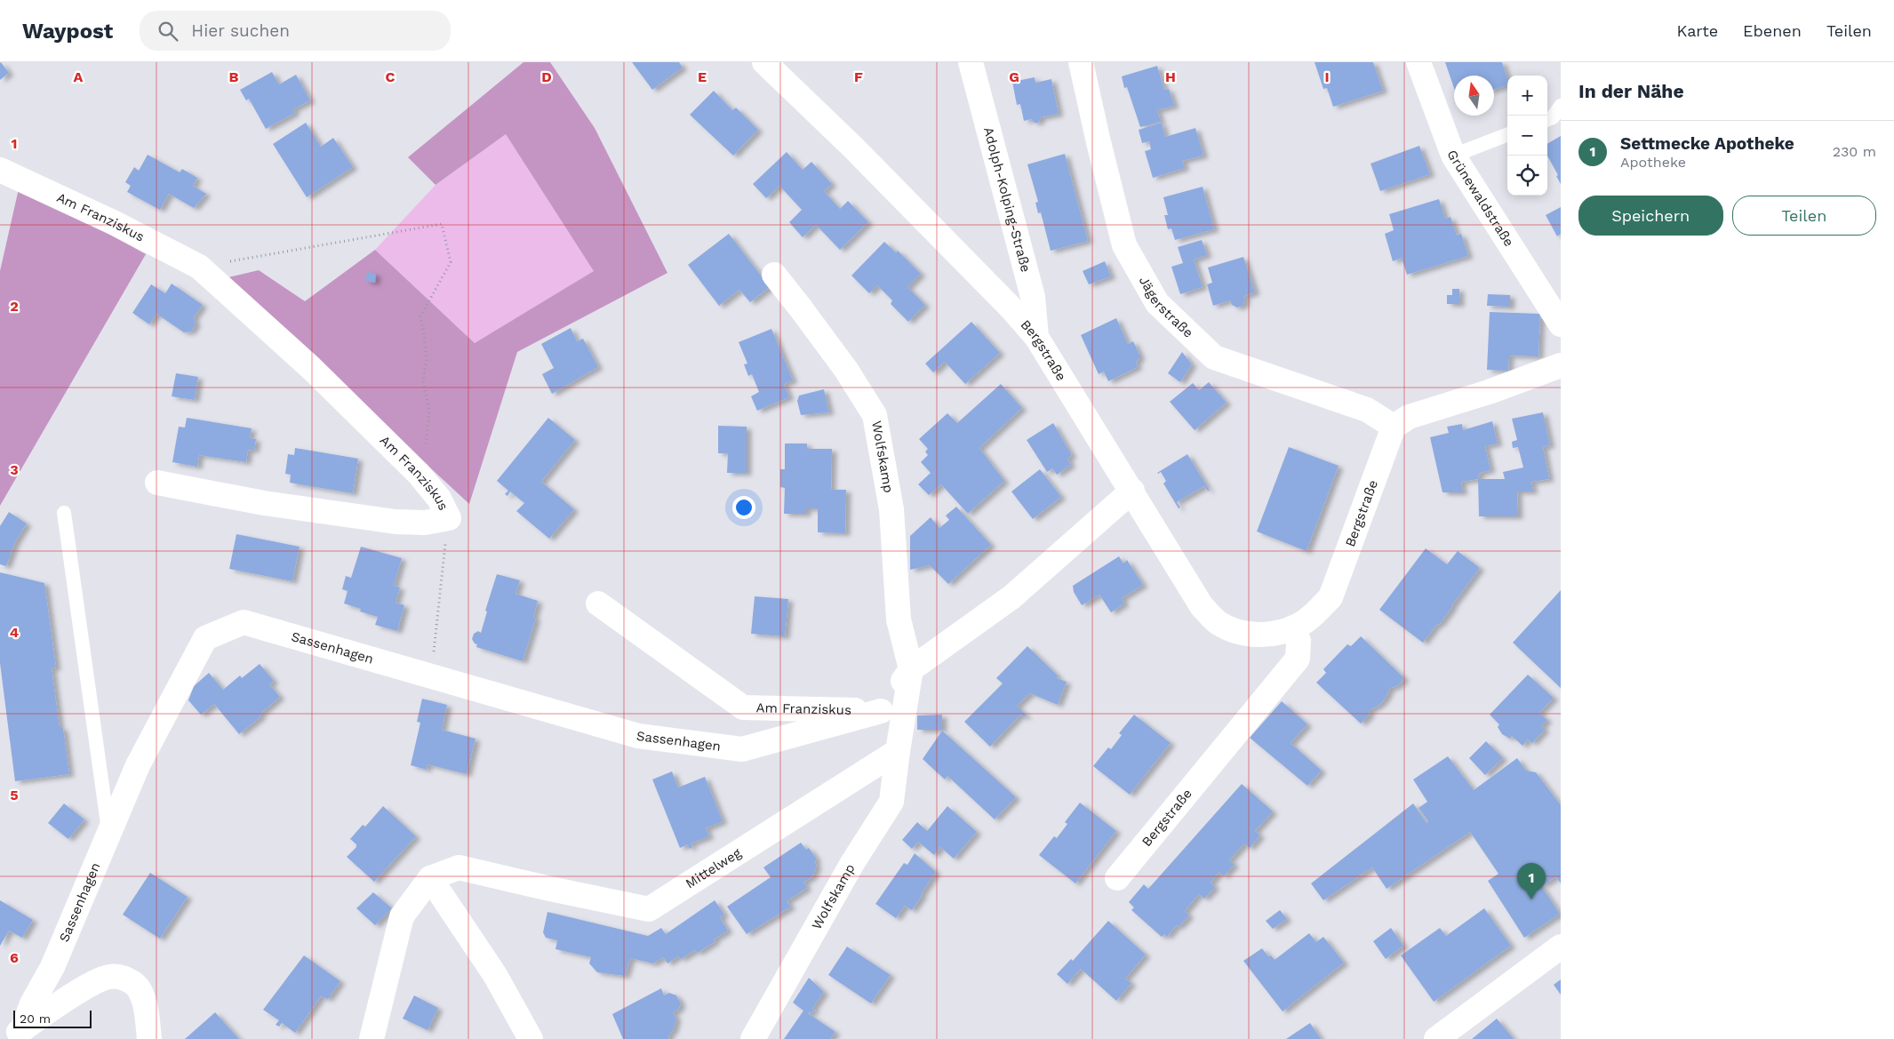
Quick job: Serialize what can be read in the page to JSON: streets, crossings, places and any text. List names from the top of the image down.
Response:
{
  "streets": {
    "street": [
      "Grünewaldstraße",
      "Adolph-Kolping-Straße",
      "Am Franziskus",
      "Jägerstraße",
      "Bergstraße",
      "Wolfskamp",
      "Sassenhagen",
      "Mittelweg"
    ]
  },
  "crossings": [
    ["Adolph-Kolping-Straße", "Bergstraße"],
    ["Am Franziskus", "Sassenhagen"],
    ["Jägerstraße", "Bergstraße"],
    ["Wolfskamp", "Mittelweg"]
  ],
  "scale_bar": "20 m",
  "north": "top",
  "page": {
    "header": "Waypost",
    "search": "Hier suchen",
    "nav": ["Karte", "Ebenen", "Teilen"],
    "heading": "In der Nähe",
    "map_buttons": ["+", "−"],
    "list": [
      {
        "mark": "1",
        "name": "Settmecke Apotheke",
        "note": "Apotheke",
        "value": "230 m"
      }
    ],
    "buttons": ["Speichern", "Teilen"],
    "pins": "1",
    "scale": "20 m"
  },
  "grid": {
    "columns": [
      "A",
      "B",
      "C",
      "D",
      "E",
      "F",
      "G",
      "H",
      "I"
    ],
    "rows": [
      "1",
      "2",
      "3",
      "4",
      "5",
      "6"
    ]
  }
}
